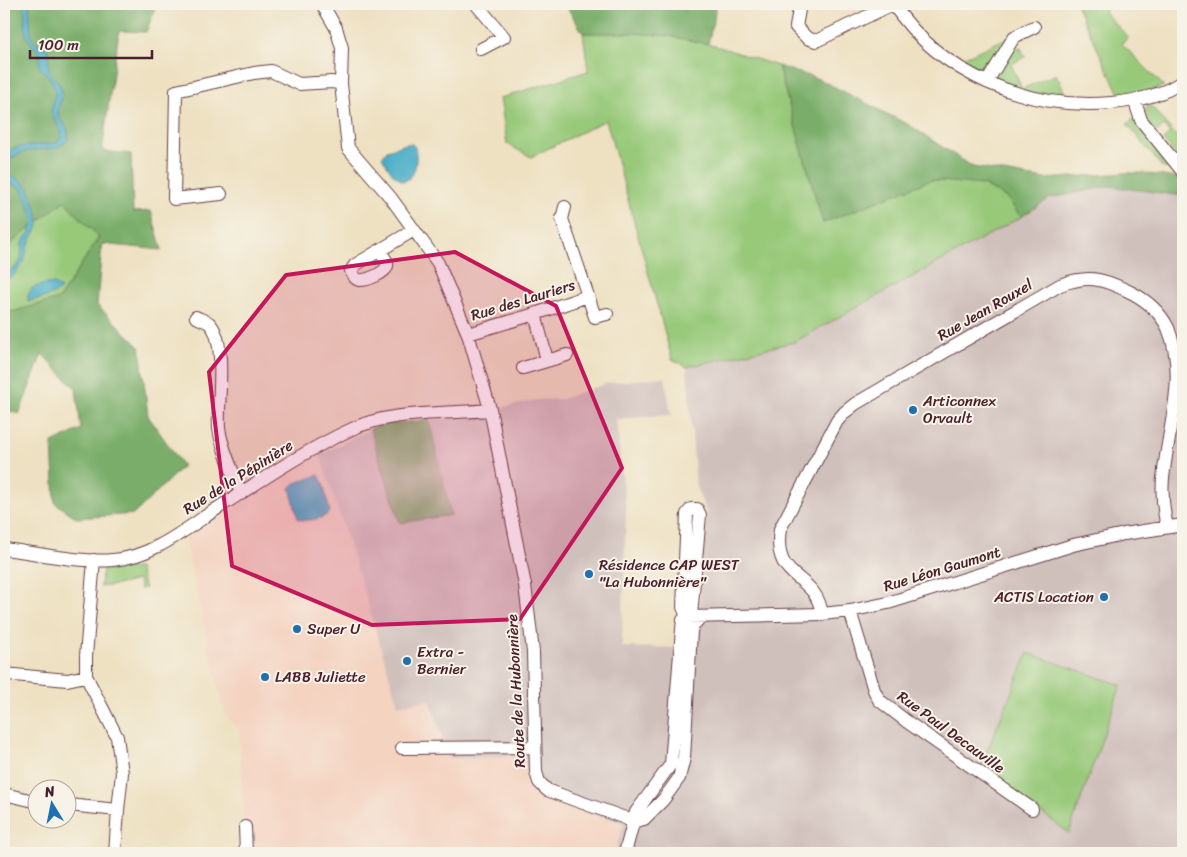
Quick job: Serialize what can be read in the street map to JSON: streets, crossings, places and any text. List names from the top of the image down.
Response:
{
  "streets": {
    "street": [
      "Rue des Lauriers",
      "Rue Jean Rouxel",
      "Rue de la Pépinière",
      "Rue Léon Gaumont",
      "Route de la Hubonnière",
      "Rue Paul Decauville"
    ]
  },
  "crossings": [
    ["Rue des Lauriers", "Route de la Hubonnière"],
    ["Rue Jean Rouxel", "Rue Léon Gaumont"],
    ["Rue de la Pépinière", "Route de la Hubonnière"],
    ["Rue Léon Gaumont", "Rue Paul Decauville"]
  ],
  "places": [
    "Articonnex Orvault",
    "Résidence CAP WEST \"La Hubonnière\"",
    "ACTIS Location",
    "Super U",
    "Extra - Bernier",
    "LABB Juliette"
  ],
  "scale_bar": "100 m",
  "north": "top"
}
